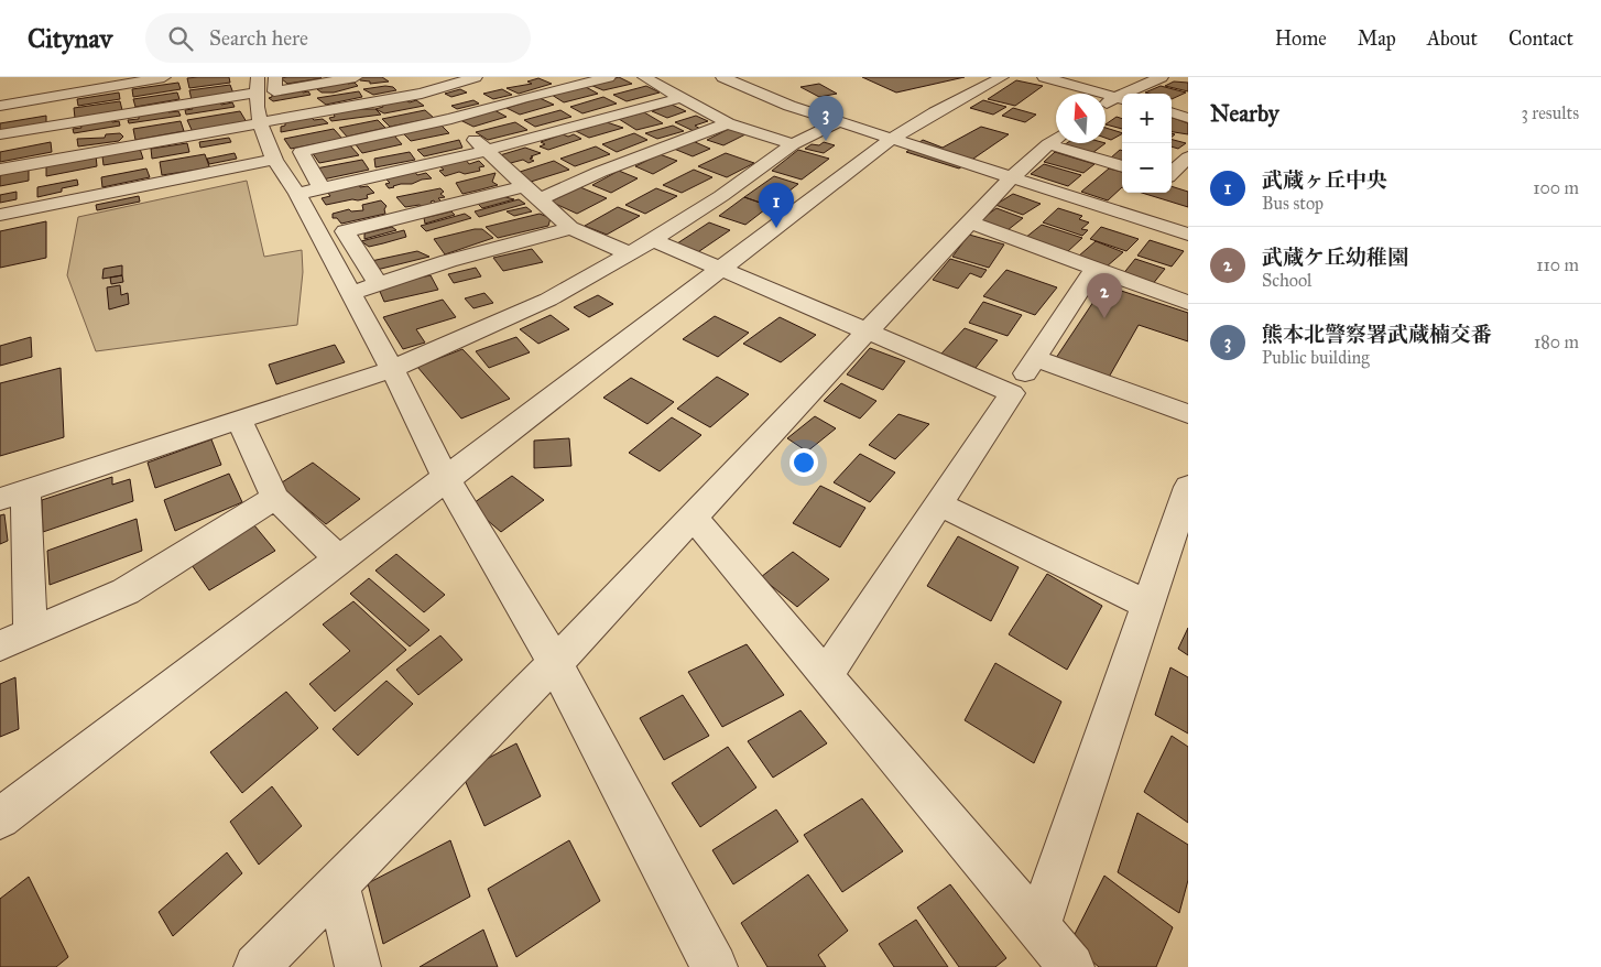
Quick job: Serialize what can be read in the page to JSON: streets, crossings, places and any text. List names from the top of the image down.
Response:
{
  "north": "top",
  "page": {
    "header": "Citynav",
    "search": "Search here",
    "nav": [
      "Home",
      "Map",
      "About",
      "Contact"
    ],
    "heading": ["Nearby", "3 results"],
    "map_buttons": ["+", "−"],
    "pins": ["3", "1", "2"],
    "list": [
      {
        "mark": "1",
        "name": "武蔵ヶ丘中央",
        "note": "Bus stop",
        "value": "100 m"
      },
      {
        "mark": "2",
        "name": "武蔵ケ丘幼稚園",
        "note": "School",
        "value": "110 m"
      },
      {
        "mark": "3",
        "name": "熊本北警察署武蔵楠交番",
        "note": "Public building",
        "value": "180 m"
      }
    ]
  }
}
